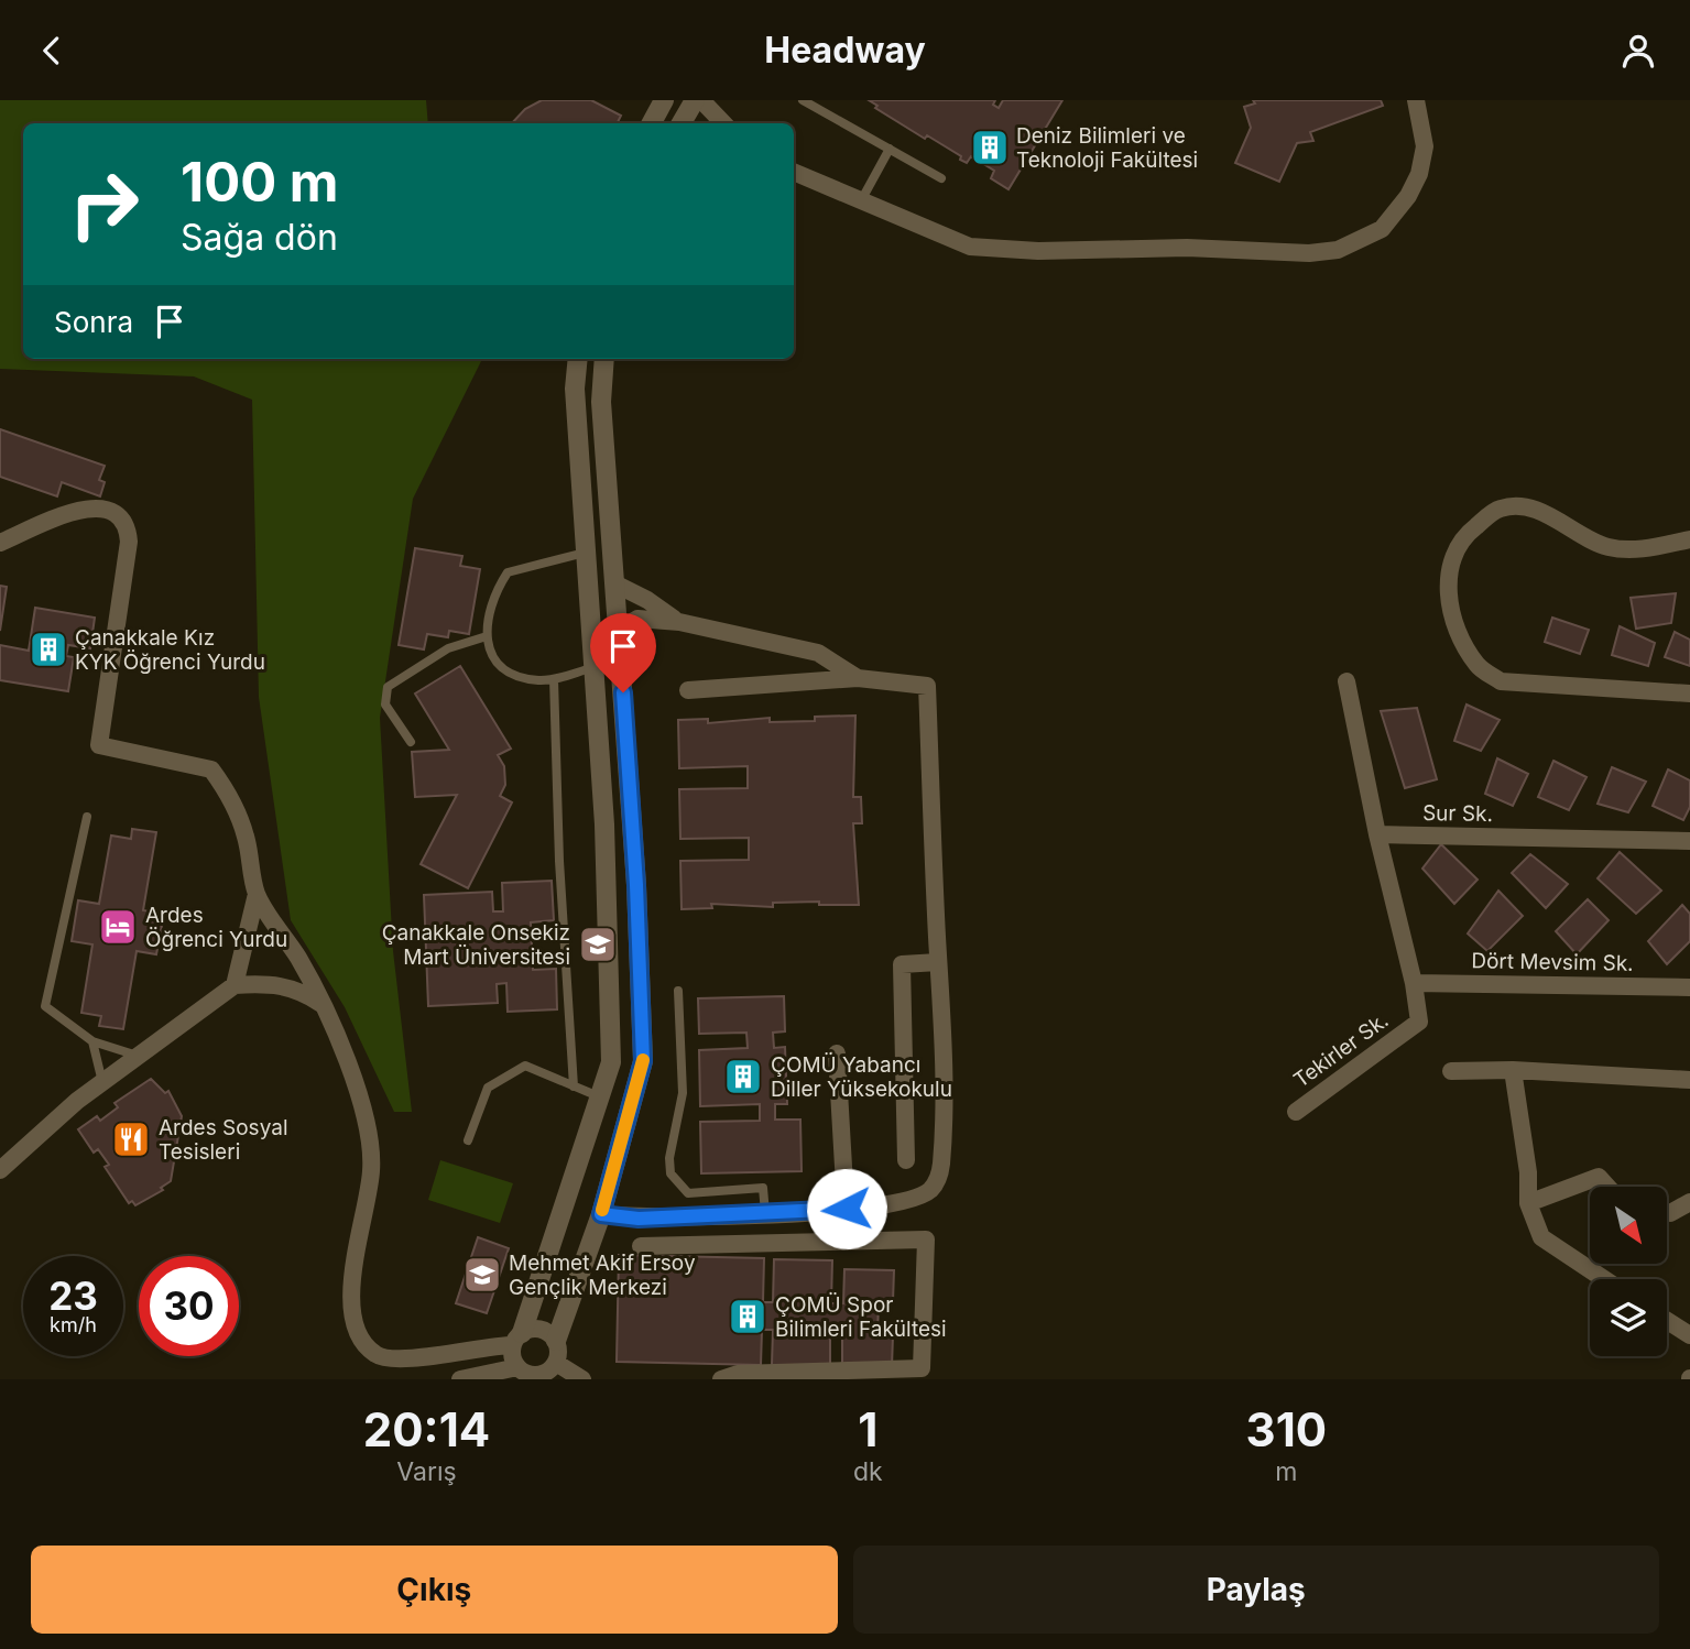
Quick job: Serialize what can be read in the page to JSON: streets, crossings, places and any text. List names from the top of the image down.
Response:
{
  "streets": {
    "street": ["Sur Sk.", "Dört Mevsim Sk.", "Tekirler Sk."]
  },
  "crossings": [
    ["Dört Mevsim Sk.", "Tekirler Sk."]
  ],
  "places": {
    "building": [
      "Deniz Bilimleri ve Teknoloji Fakültesi",
      "Çanakkale Kız KYK Öğrenci Yurdu",
      "ÇOMÜ Yabancı Diller Yüksekokulu",
      "ÇOMÜ Spor Bilimleri Fakültesi"
    ],
    "hotel": ["Ardes Öğrenci Yurdu"],
    "school or university": ["Çanakkale Onsekiz Mart Üniversitesi", "Mehmet Akif Ersoy Gençlik Merkezi"],
    "restaurant": ["Ardes Sosyal Tesisleri"]
  },
  "north": "bottom right",
  "page": {
    "header": "Headway",
    "turn": ["100 m", "Sağa dön"],
    "then": "Sonra",
    "speed": "23 km/h",
    "limit": "30",
    "eta": [
      "20:14",
      "Varış",
      "1",
      "dk",
      "310",
      "m"
    ],
    "buttons": ["Çıkış", "Paylaş"]
  }
}
